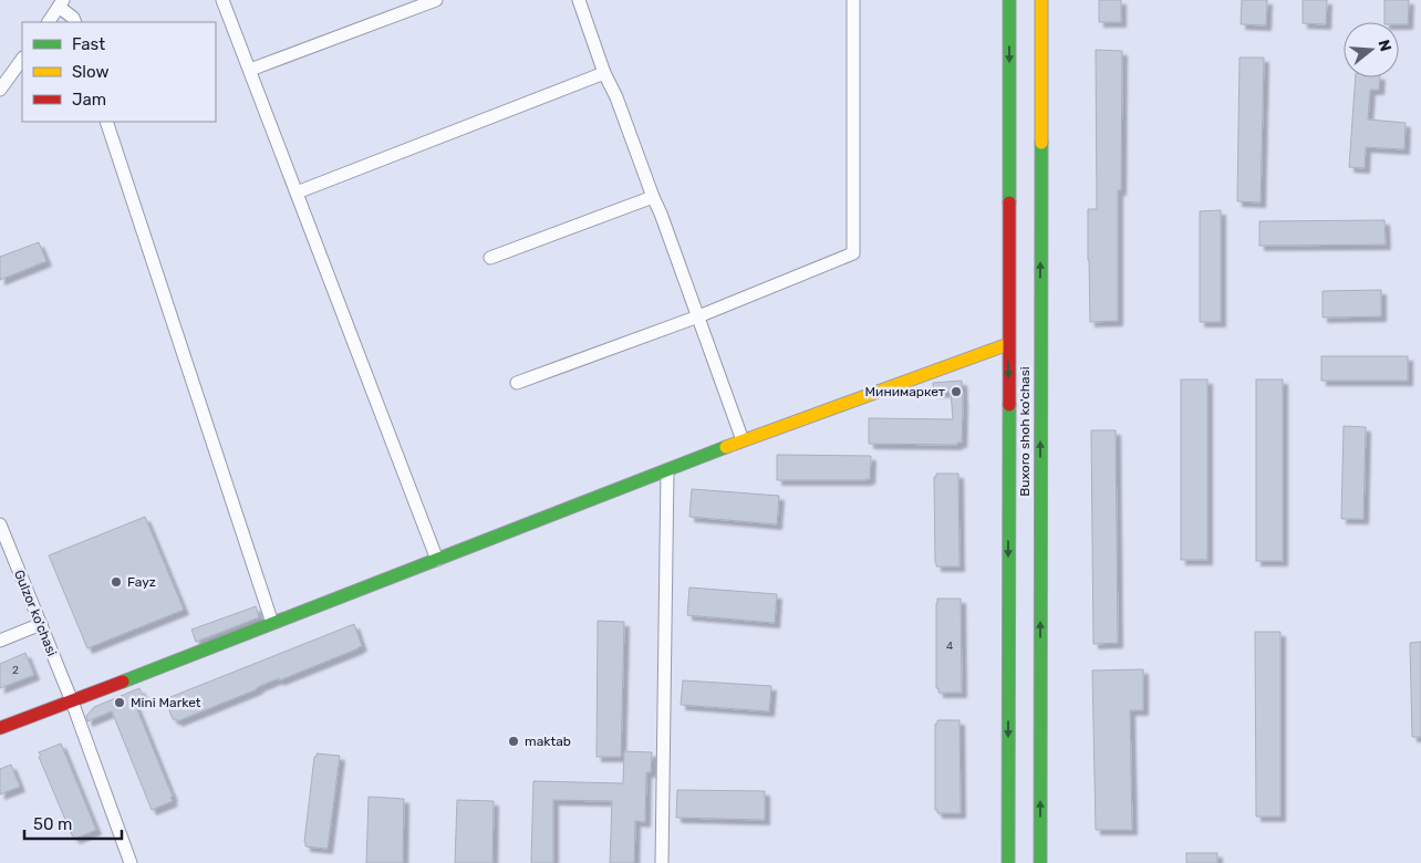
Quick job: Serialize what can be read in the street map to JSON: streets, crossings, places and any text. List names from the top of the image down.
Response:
{
  "streets": {
    "main road": ["Buxoro shoh ko'chasi"],
    "street": ["Gulzor ko'chasi"]
  },
  "places": [
    "Минимаркет",
    "Fayz",
    "Mini Market",
    "maktab"
  ],
  "house_numbers": ["4", "2"],
  "legend": ["Fast", "Slow", "Jam"],
  "scale_bar": "50 m",
  "north": "right"
}
